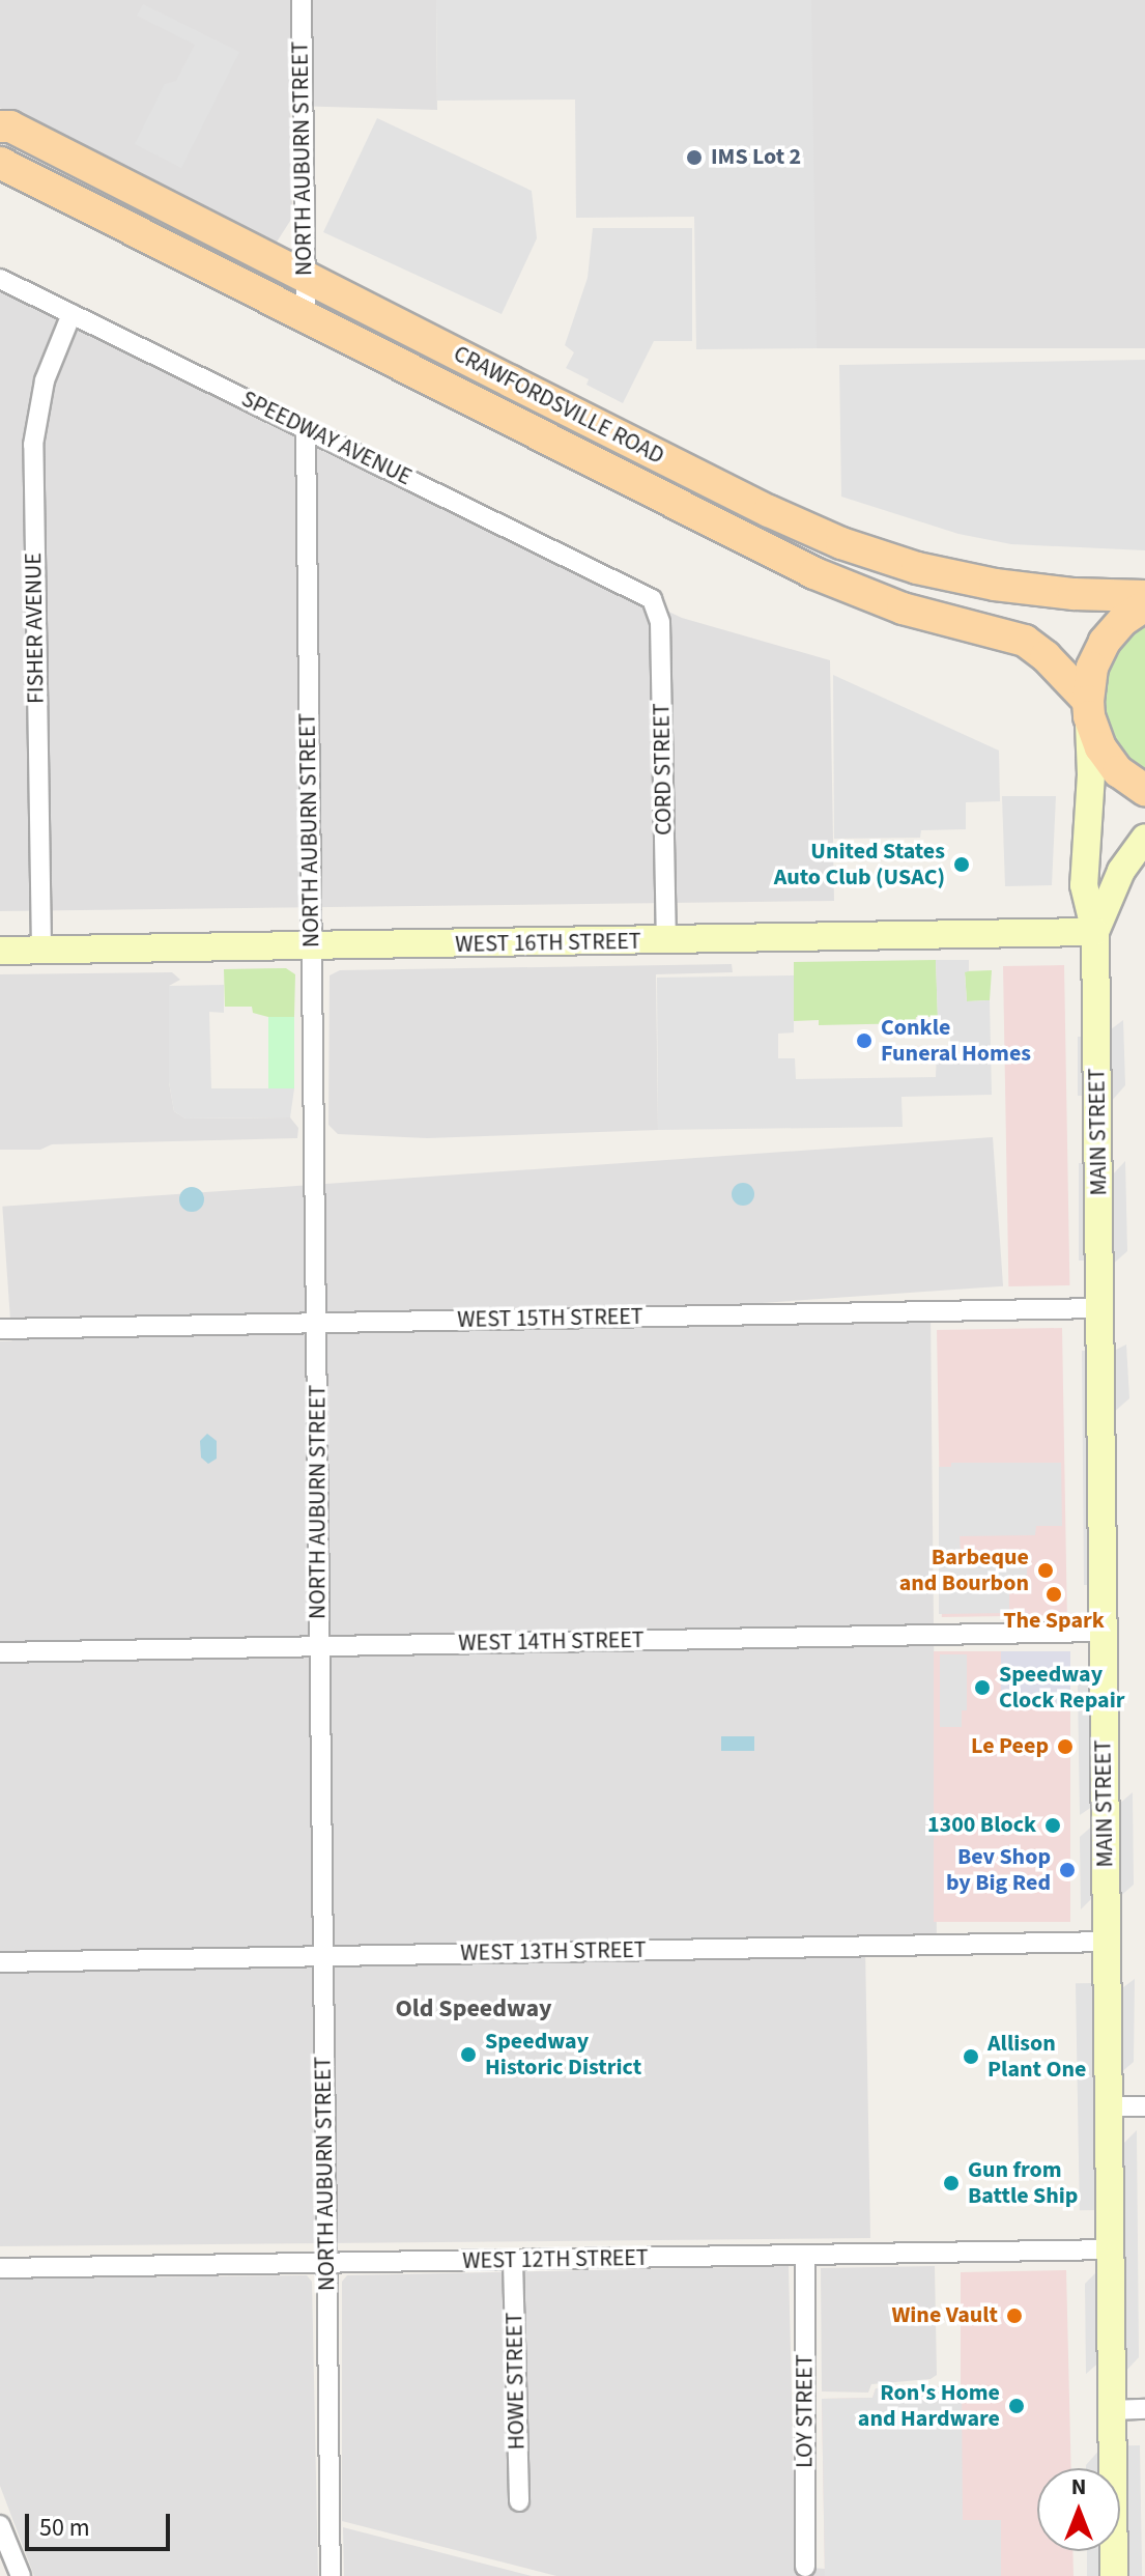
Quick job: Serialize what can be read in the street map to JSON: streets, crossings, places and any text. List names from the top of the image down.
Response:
{
  "streets": {
    "main road": ["CRAWFORDSVILLE ROAD"],
    "street": [
      "NORTH AUBURN STREET",
      "SPEEDWAY AVENUE",
      "FISHER AVENUE",
      "CORD STREET",
      "WEST 16TH STREET",
      "MAIN STREET",
      "WEST 15TH STREET",
      "WEST 14TH STREET",
      "WEST 13TH STREET",
      "WEST 12TH STREET",
      "HOWE STREET",
      "LOY STREET"
    ]
  },
  "crossings": [
    ["NORTH AUBURN STREET", "CRAWFORDSVILLE ROAD"],
    ["NORTH AUBURN STREET", "SPEEDWAY AVENUE"],
    ["NORTH AUBURN STREET", "WEST 16TH STREET"],
    ["NORTH AUBURN STREET", "WEST 15TH STREET"],
    ["NORTH AUBURN STREET", "WEST 14TH STREET"],
    ["NORTH AUBURN STREET", "WEST 13TH STREET"],
    ["NORTH AUBURN STREET", "WEST 12TH STREET"],
    ["CRAWFORDSVILLE ROAD", "MAIN STREET"],
    ["SPEEDWAY AVENUE", "FISHER AVENUE"],
    ["SPEEDWAY AVENUE", "CORD STREET"],
    ["FISHER AVENUE", "WEST 16TH STREET"],
    ["CORD STREET", "WEST 16TH STREET"],
    ["WEST 16TH STREET", "MAIN STREET"],
    ["MAIN STREET", "WEST 15TH STREET"],
    ["MAIN STREET", "WEST 14TH STREET"],
    ["MAIN STREET", "WEST 13TH STREET"],
    ["MAIN STREET", "WEST 12TH STREET"],
    ["WEST 12TH STREET", "HOWE STREET"],
    ["WEST 12TH STREET", "LOY STREET"]
  ],
  "districts": ["Old Speedway"],
  "places": [
    "IMS Lot 2",
    "United States Auto Club (USAC)",
    "Conkle Funeral Homes",
    "Barbeque and Bourbon",
    "The Spark",
    "Speedway Clock Repair",
    "Le Peep",
    "1300 Block",
    "Bev Shop by Big Red",
    "Speedway Historic District",
    "Allison Plant One",
    "Gun from Battle Ship",
    "Wine Vault",
    "Ron's Home and Hardware"
  ],
  "scale_bar": "50 m",
  "north": "top"
}
